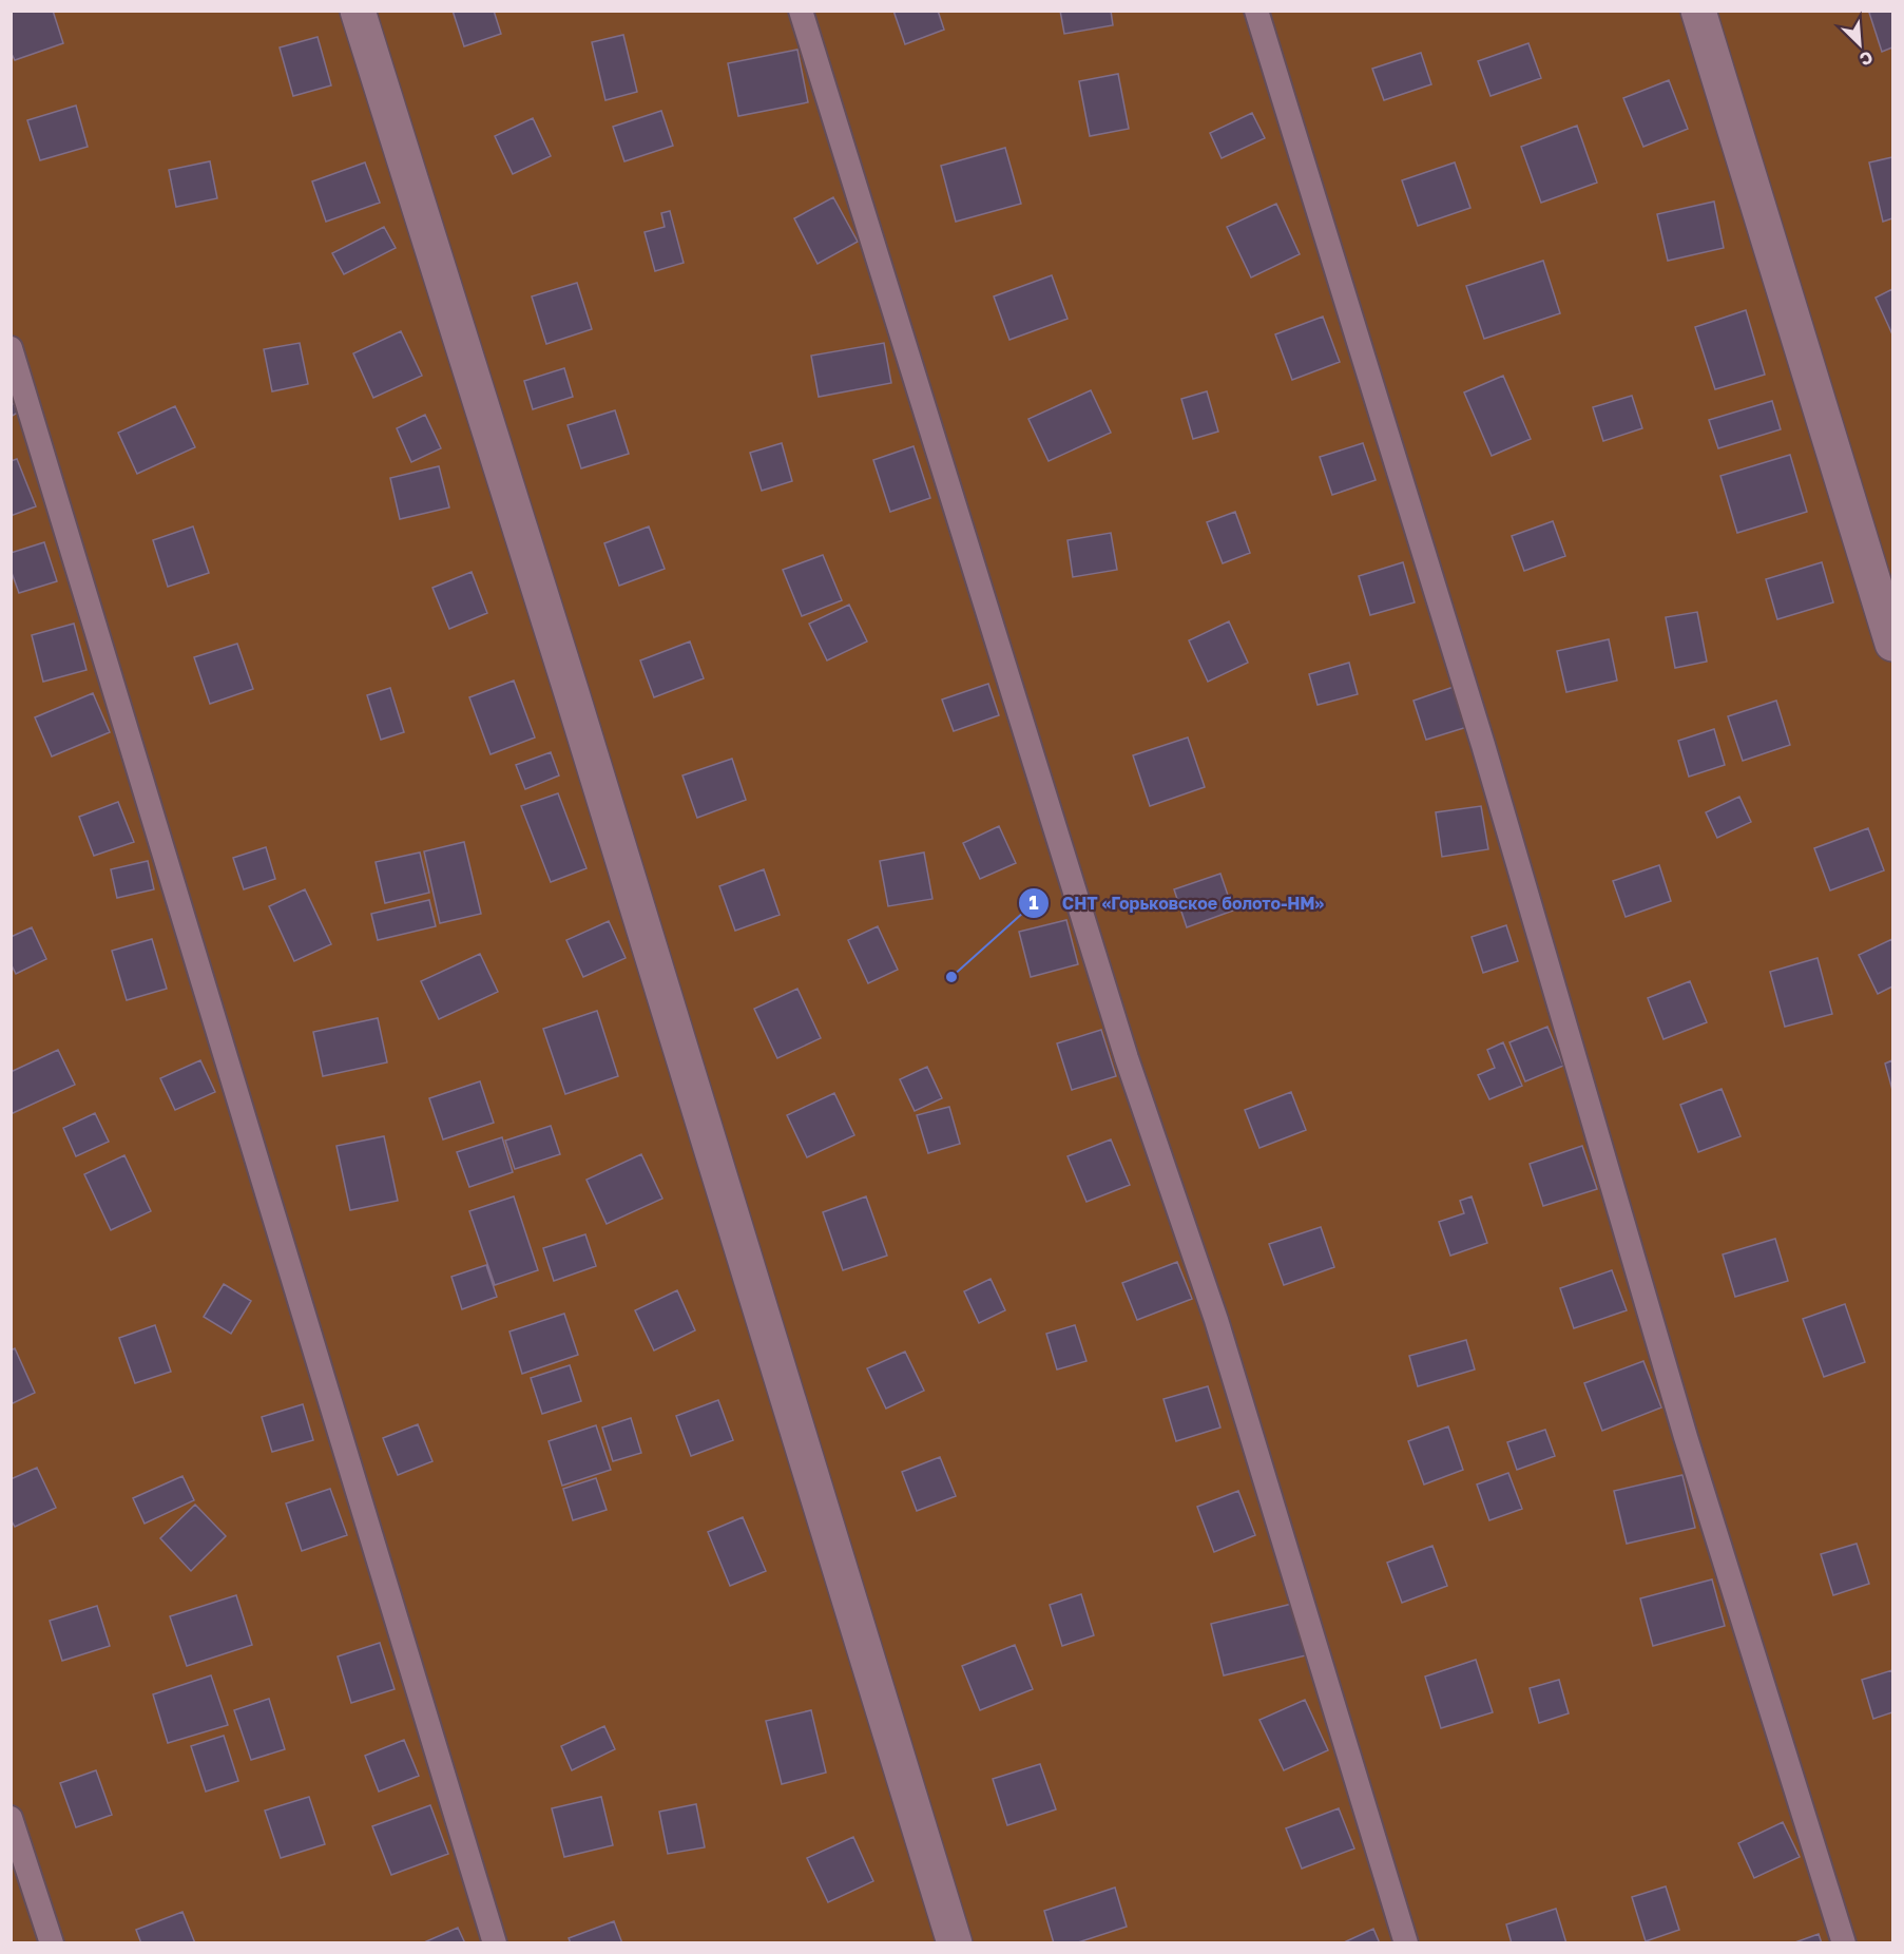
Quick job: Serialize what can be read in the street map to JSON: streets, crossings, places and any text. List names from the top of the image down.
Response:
{
  "places": ["СНТ «Горьковское болото-НМ»"],
  "north": "bottom right"
}
